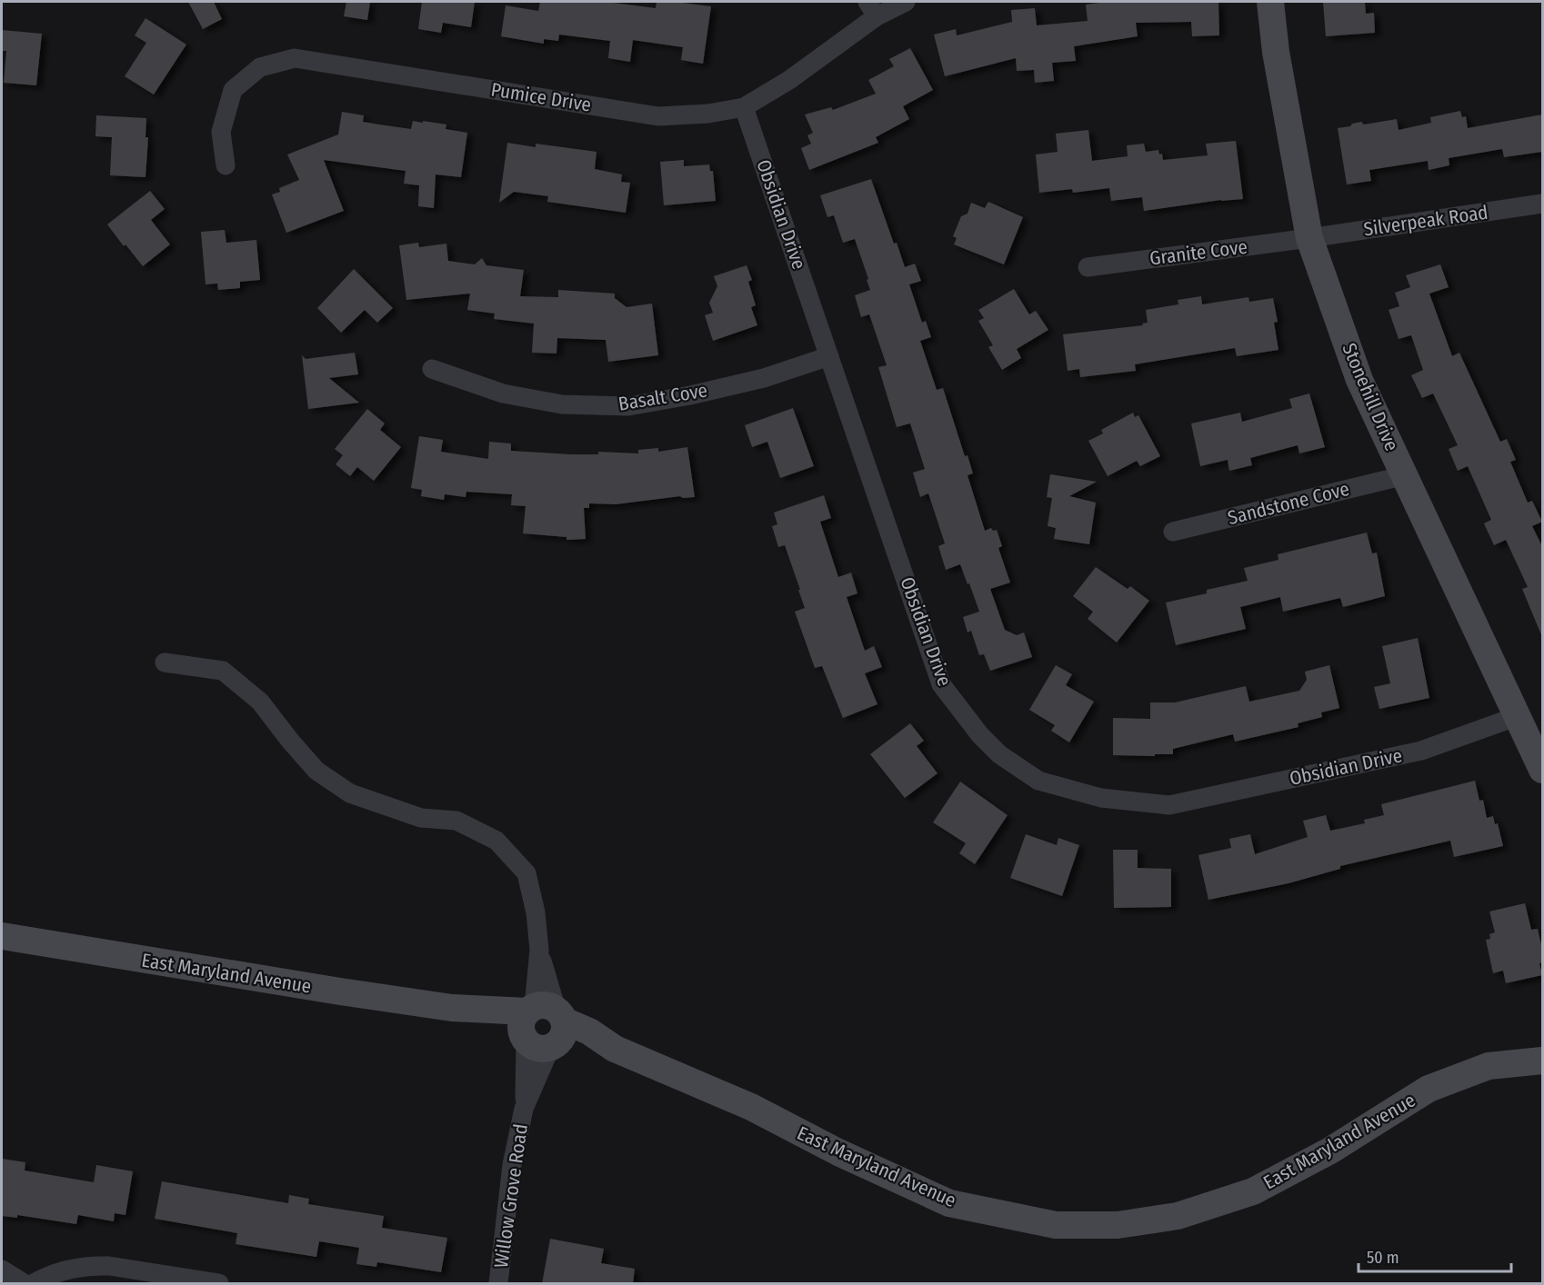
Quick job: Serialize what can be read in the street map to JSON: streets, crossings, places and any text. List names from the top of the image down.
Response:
{
  "streets": {
    "street": [
      "Pumice Drive",
      "Obsidian Drive",
      "Silverpeak Road",
      "Granite Cove",
      "Basalt Cove",
      "Stonehill Drive",
      "Sandstone Cove",
      "East Maryland Avenue",
      "Willow Grove Road"
    ]
  },
  "crossings": [
    ["Pumice Drive", "Obsidian Drive"],
    ["Obsidian Drive", "Basalt Cove"],
    ["Obsidian Drive", "Stonehill Drive"],
    ["Silverpeak Road", "Granite Cove"],
    ["Silverpeak Road", "Stonehill Drive"],
    ["Granite Cove", "Stonehill Drive"],
    ["Stonehill Drive", "Sandstone Cove"],
    ["East Maryland Avenue", "Willow Grove Road"]
  ],
  "scale_bar": "50 m"
}
